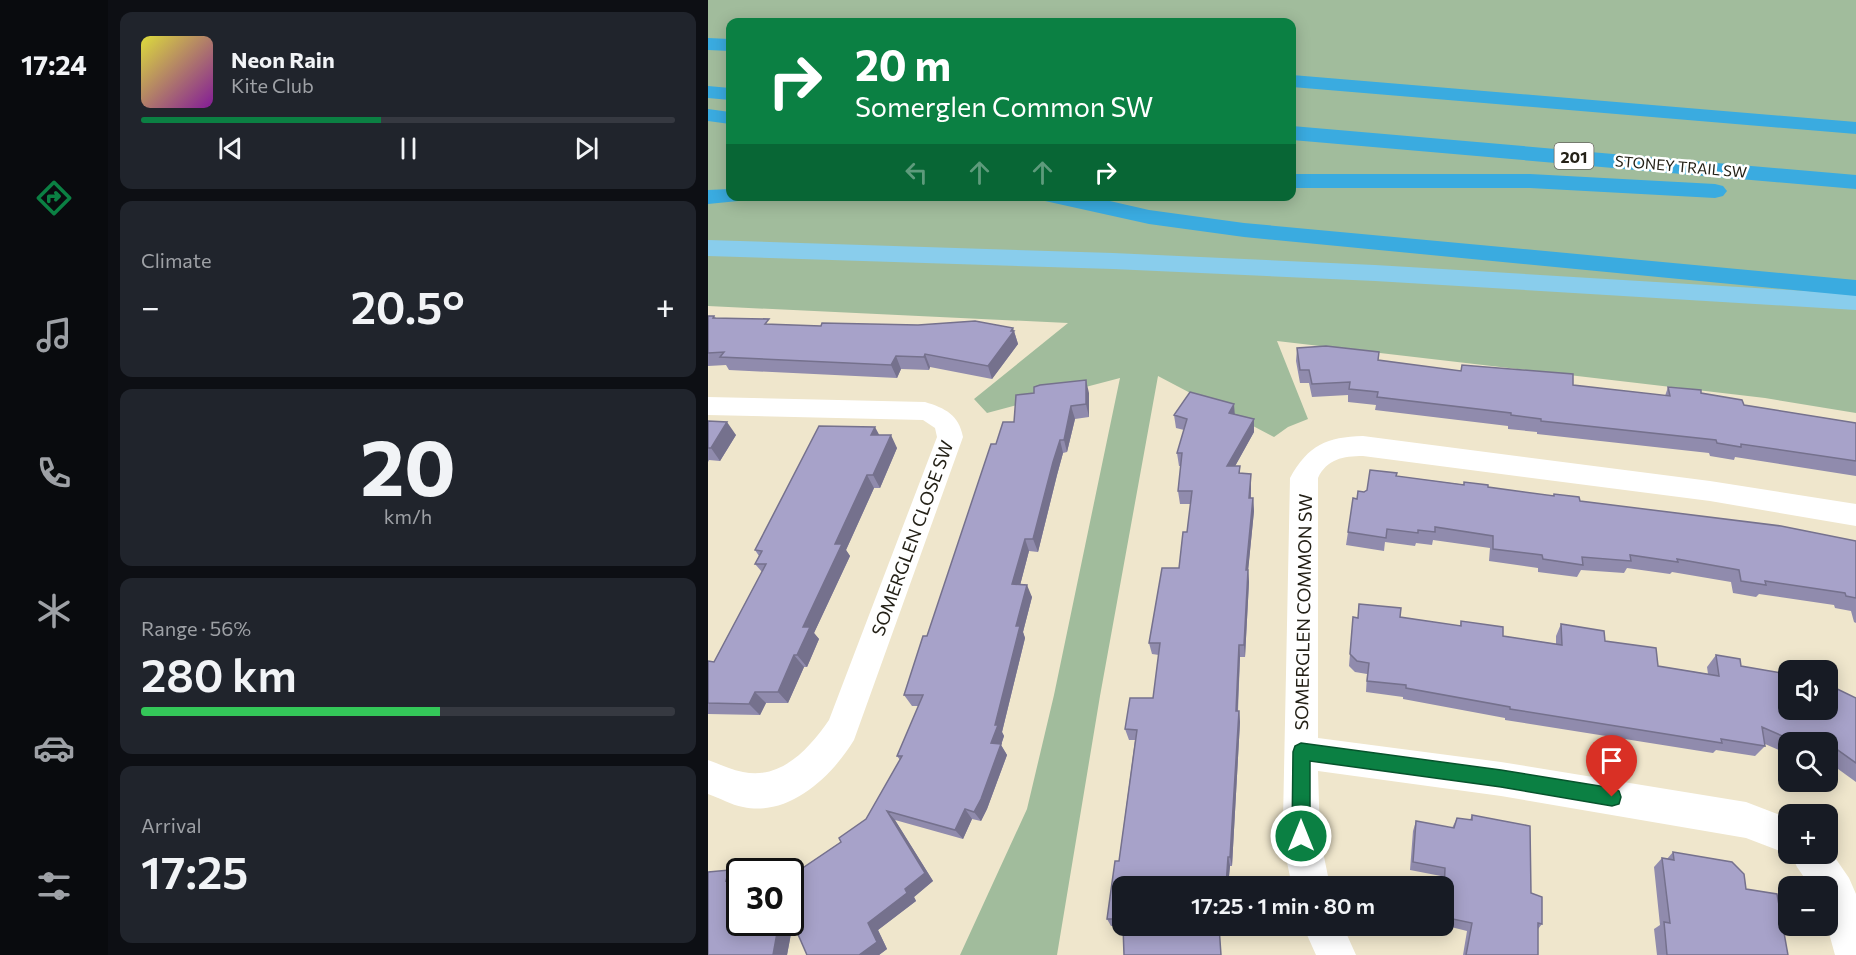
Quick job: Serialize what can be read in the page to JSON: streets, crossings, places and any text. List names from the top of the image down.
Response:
{
  "streets": {
    "highway": ["201", "STONEY TRAIL SW"],
    "street": ["SOMERGLEN CLOSE SW", "SOMERGLEN COMMON SW"]
  },
  "page": {
    "tabs": "17:24",
    "turn": ["20 m", "Somerglen Common SW"],
    "song": ["Neon Rain", "Kite Club"],
    "tile": [
      "Climate",
      ["20", "km/h"],
      ["Range · 56%", "280 km"],
      ["Arrival", "17:25"]
    ],
    "heat": ["−", "20.5°", "+"],
    "map_buttons": ["+", "−"],
    "limit": "30",
    "trip": "17:25 · 1 min · 80 m"
  }
}
